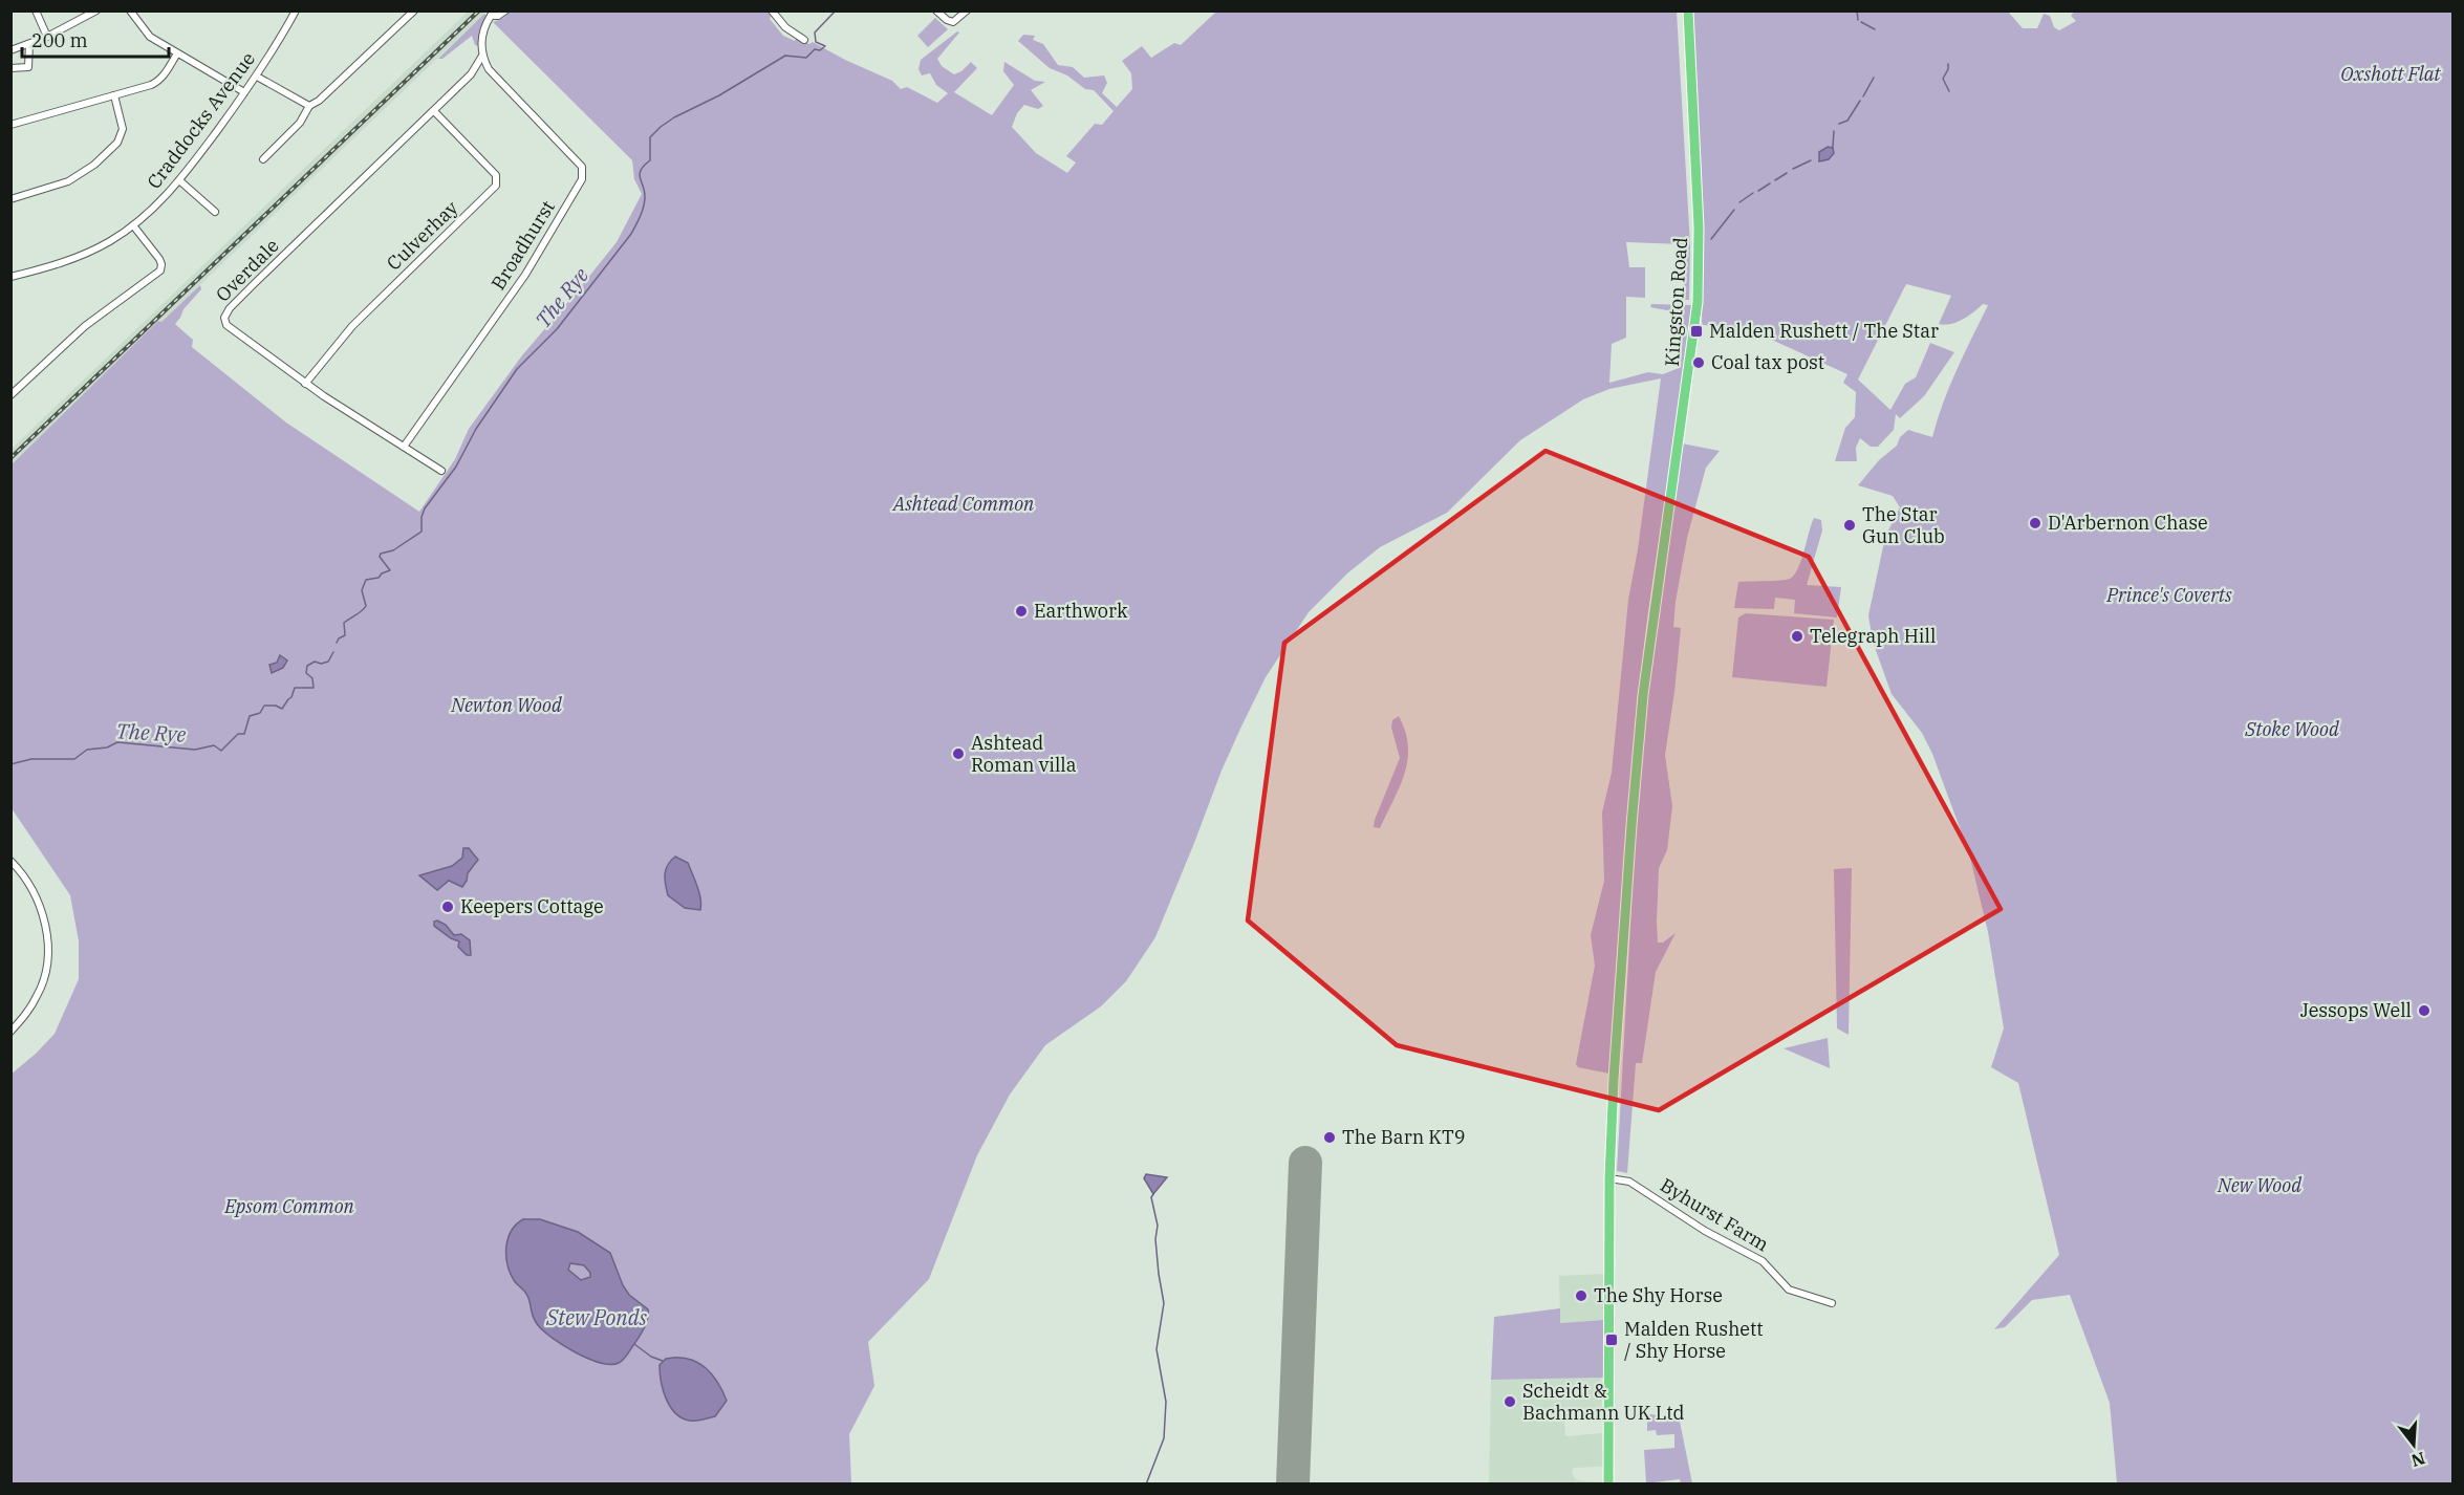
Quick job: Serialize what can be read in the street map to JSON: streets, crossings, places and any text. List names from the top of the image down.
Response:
{
  "streets": {
    "highway": ["Kingston Road"],
    "street": [
      "Craddocks Avenue",
      "Culverhay",
      "Broadhurst",
      "Overdale",
      "Byhurst Farm"
    ]
  },
  "crossings": [
    ["Culverhay", "Overdale"],
    ["Broadhurst", "Overdale"],
    ["Kingston Road", "Byhurst Farm"]
  ],
  "water": ["The Rye", "Stew Ponds"],
  "parks": [
    "Oxshott Flat",
    "Ashtead Common",
    "Prince's Coverts",
    "Newton Wood",
    "Stoke Wood",
    "New Wood",
    "Epsom Common"
  ],
  "places": {
    "transit": ["Malden Rushett / The Star", "Malden Rushett / Shy Horse"],
    "other": [
      "Coal tax post",
      "D'Arbernon Chase",
      "The Star Gun Club",
      "Earthwork",
      "Telegraph Hill",
      "Ashtead Roman villa",
      "Keepers Cottage",
      "Jessops Well",
      "The Barn KT9",
      "The Shy Horse",
      "Scheidt & Bachmann UK Ltd"
    ]
  },
  "scale_bar": "200 m",
  "north": "bottom"
}
